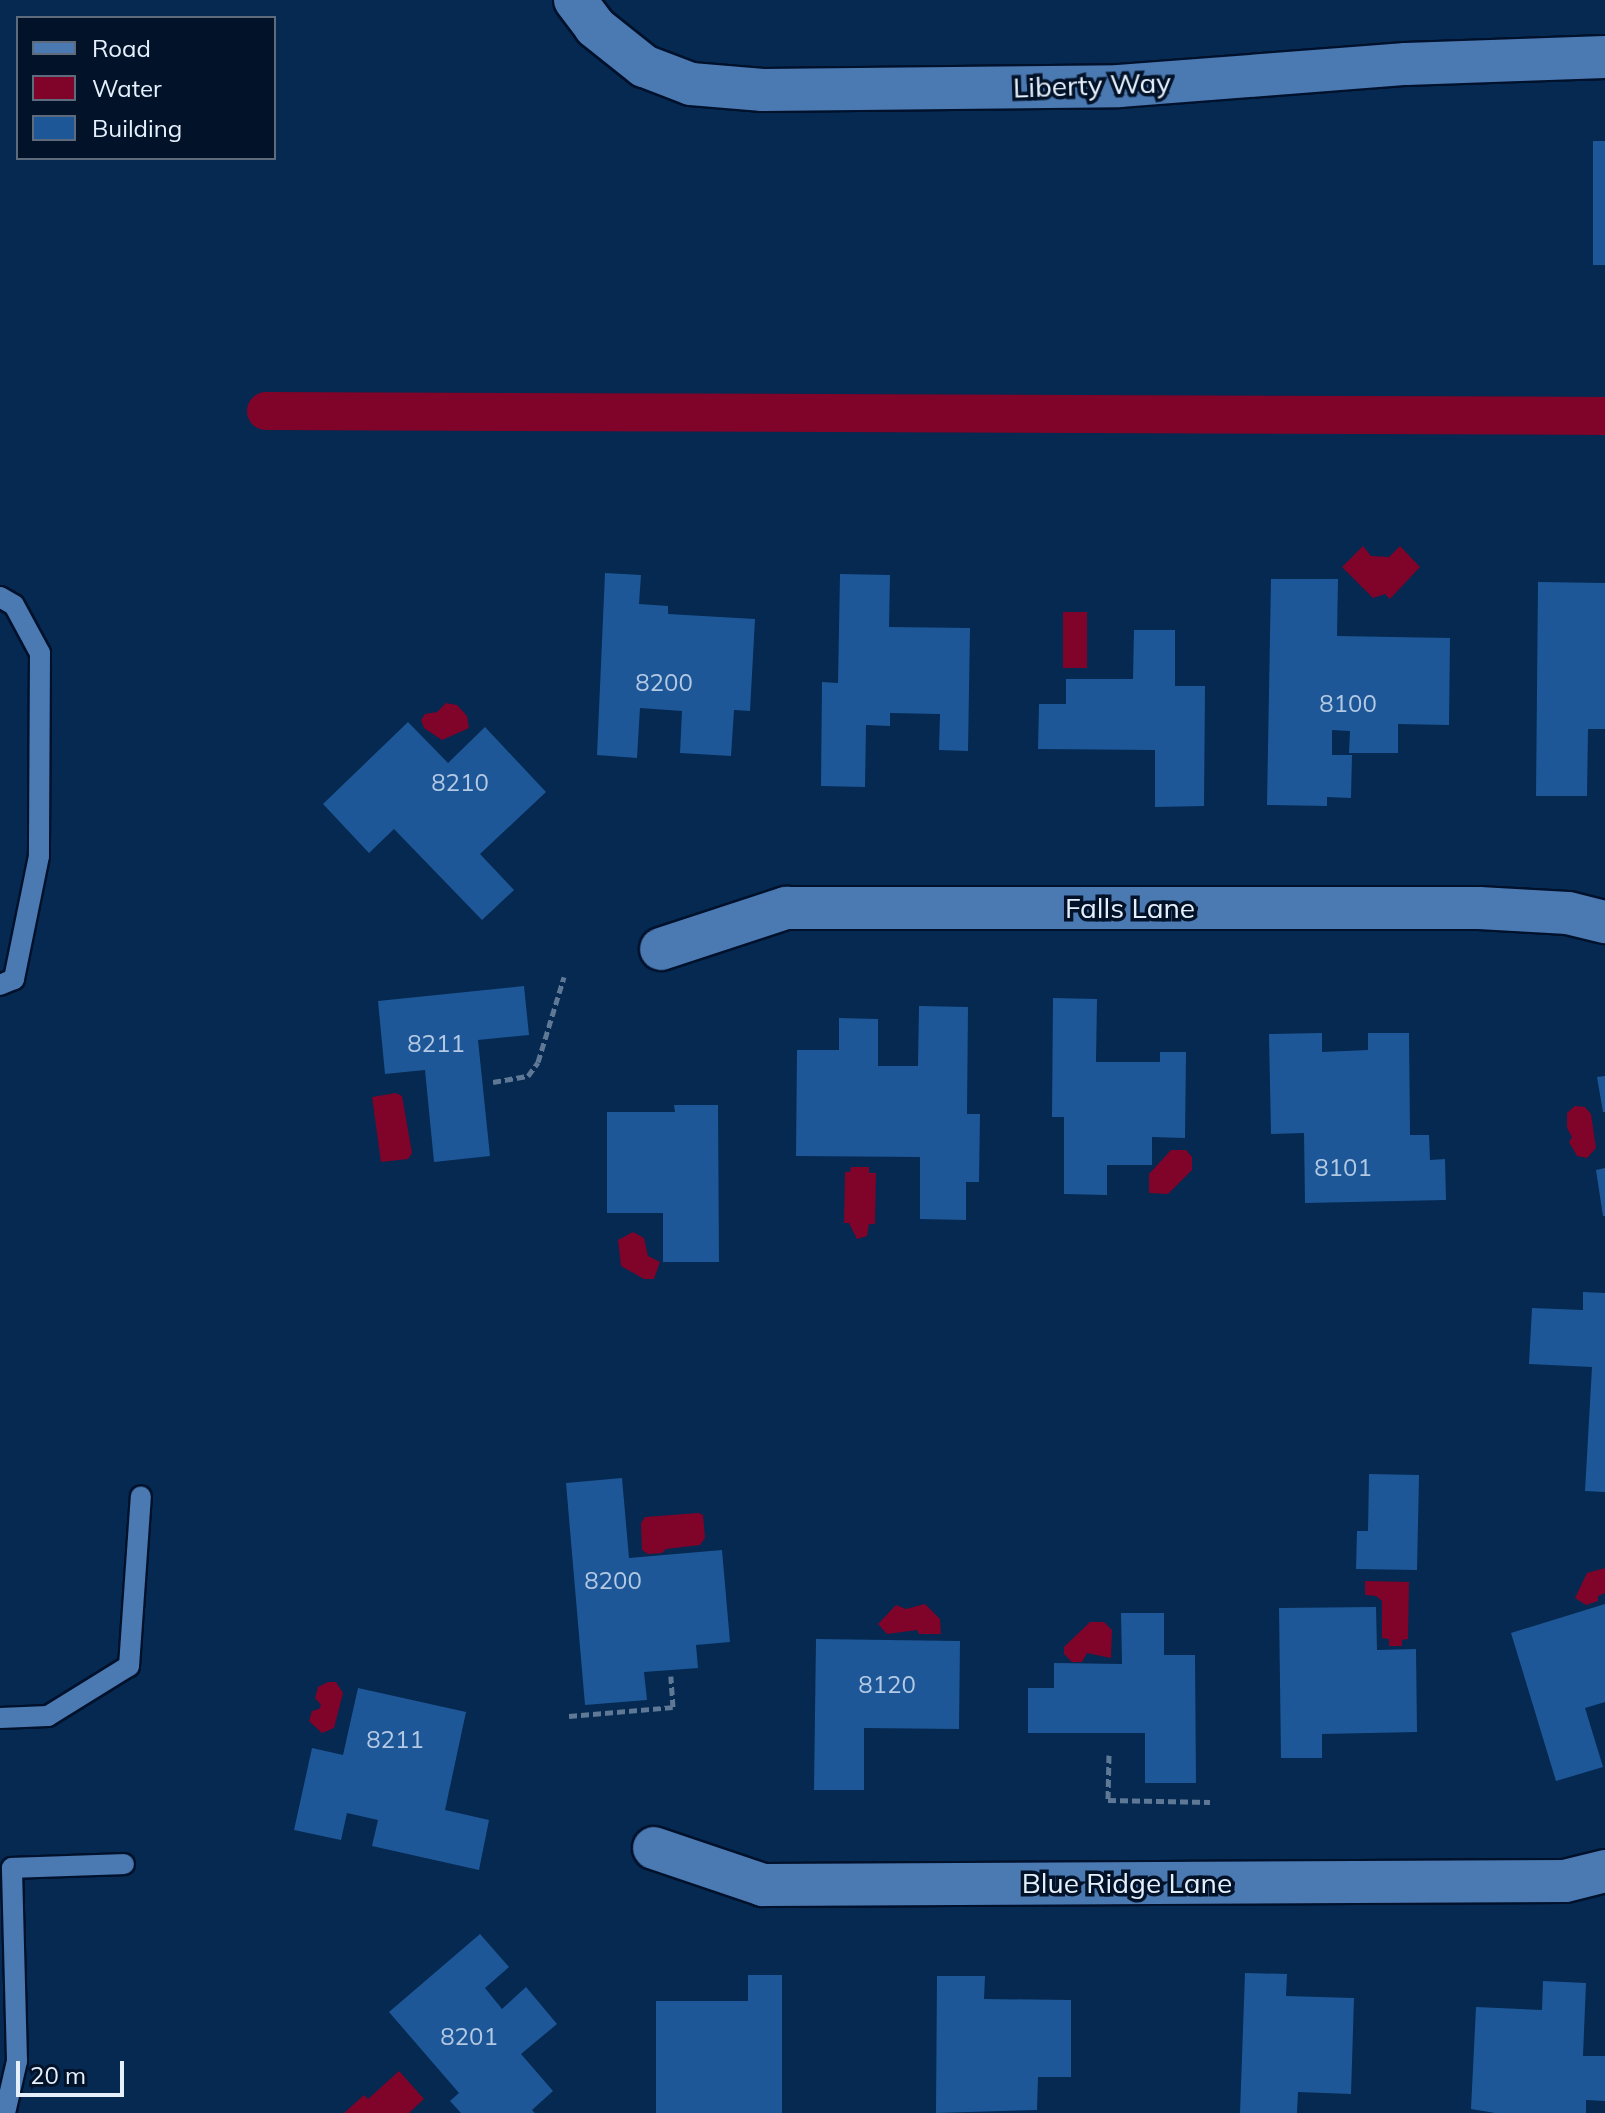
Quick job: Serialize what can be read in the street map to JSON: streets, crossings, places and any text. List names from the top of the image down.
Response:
{
  "streets": {
    "street": ["Liberty Way", "Falls Lane", "Blue Ridge Lane"]
  },
  "house_numbers": [
    "8200",
    "8100",
    "8210",
    "8211",
    "8101",
    "8200",
    "8120",
    "8211",
    "8201"
  ],
  "legend": ["Road", "Water", "Building"],
  "scale_bar": "20 m"
}
